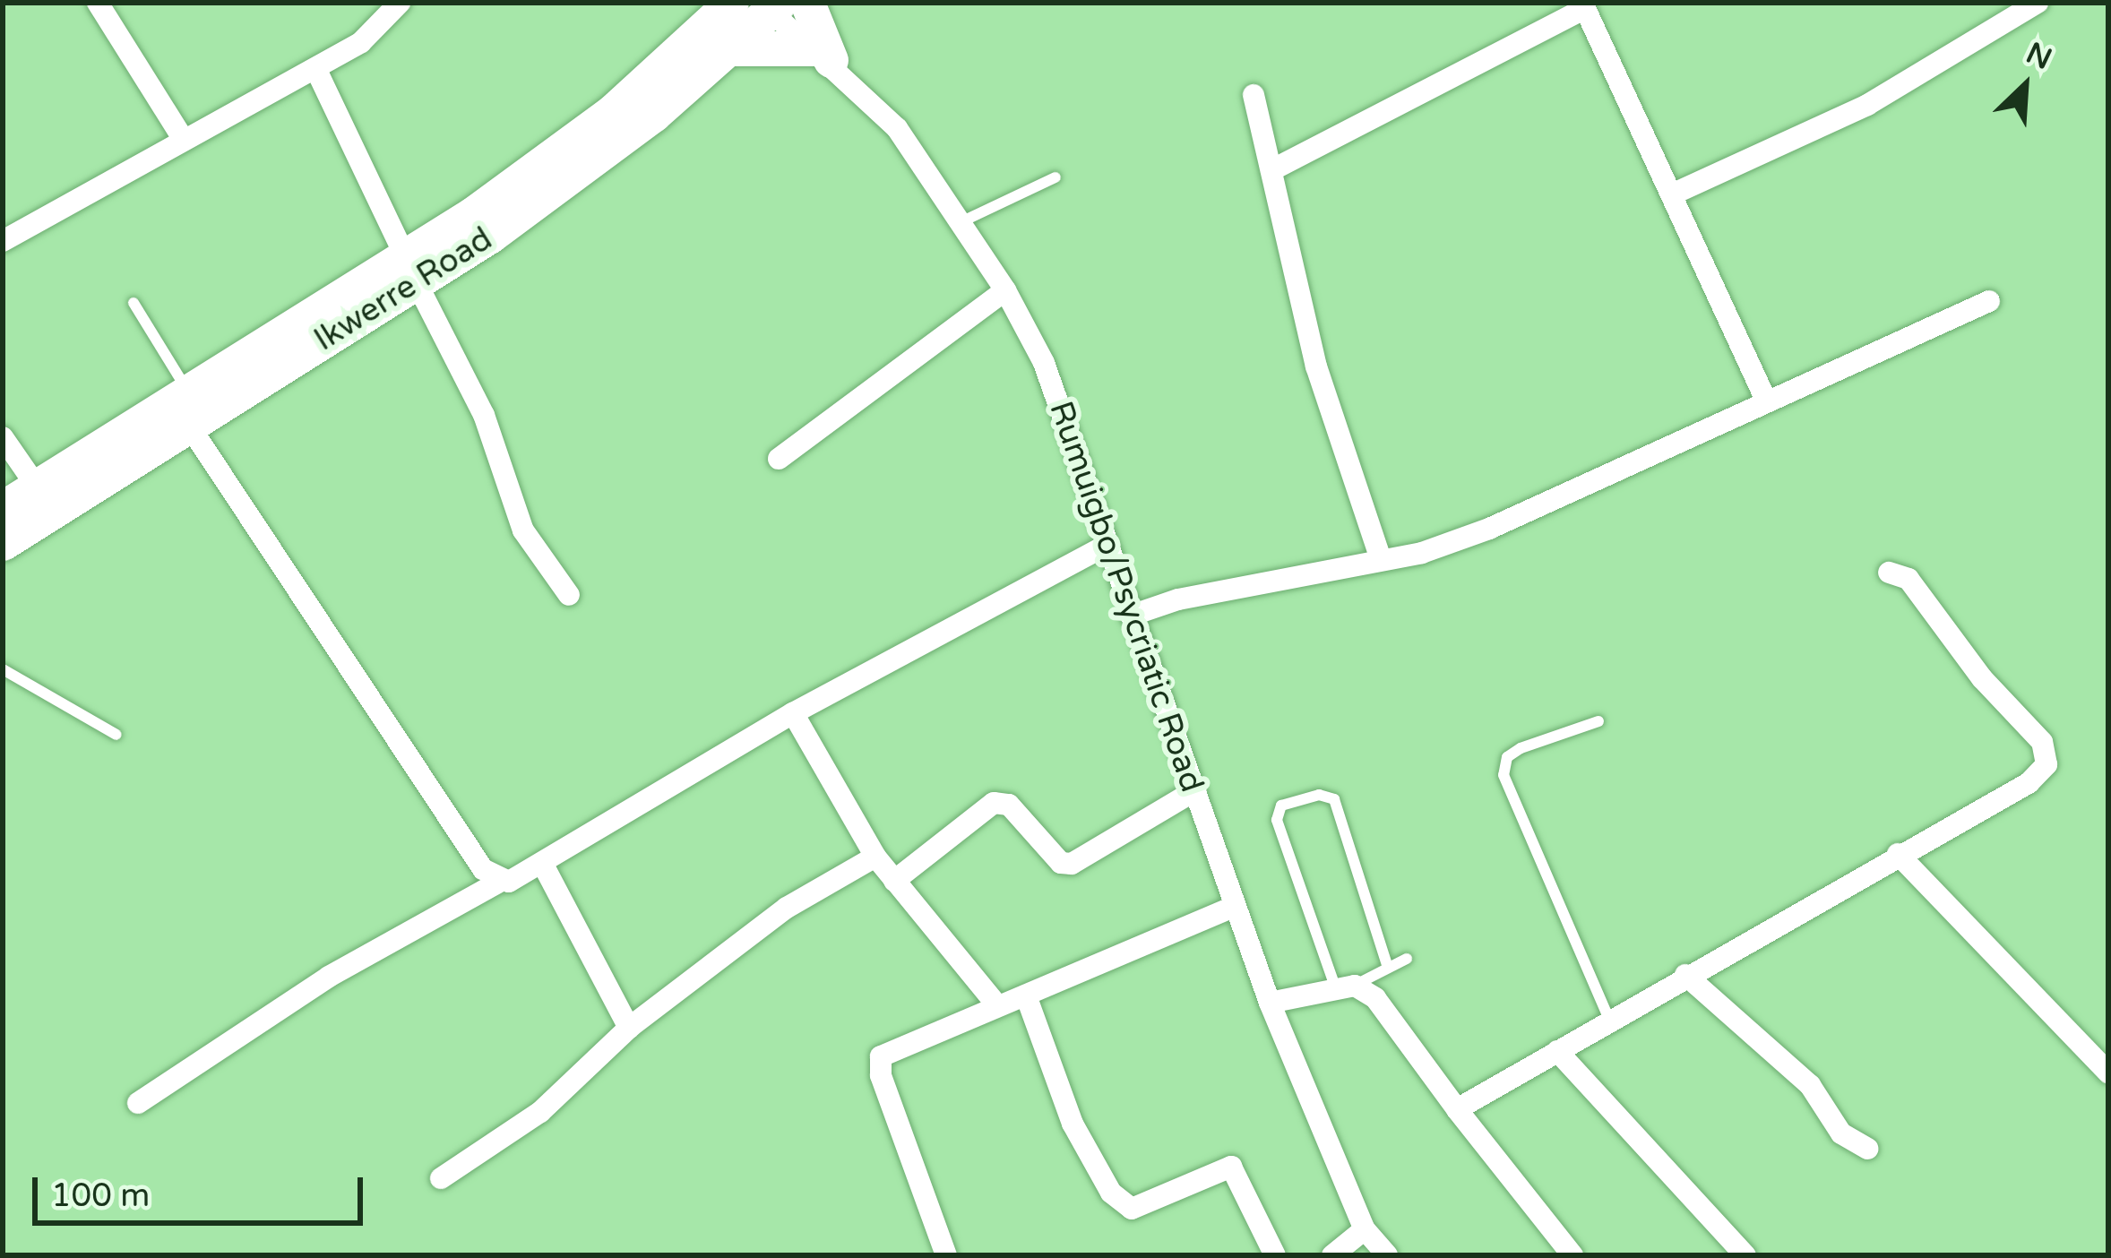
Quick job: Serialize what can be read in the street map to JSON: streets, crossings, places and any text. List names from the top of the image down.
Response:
{
  "streets": {
    "main road": ["Ikwerre Road"],
    "street": ["Rumuigbo/Psycriatic Road"]
  },
  "crossings": [
    ["Ikwerre Road", "Rumuigbo/Psycriatic Road"]
  ],
  "scale_bar": "100 m",
  "north": "top right"
}
